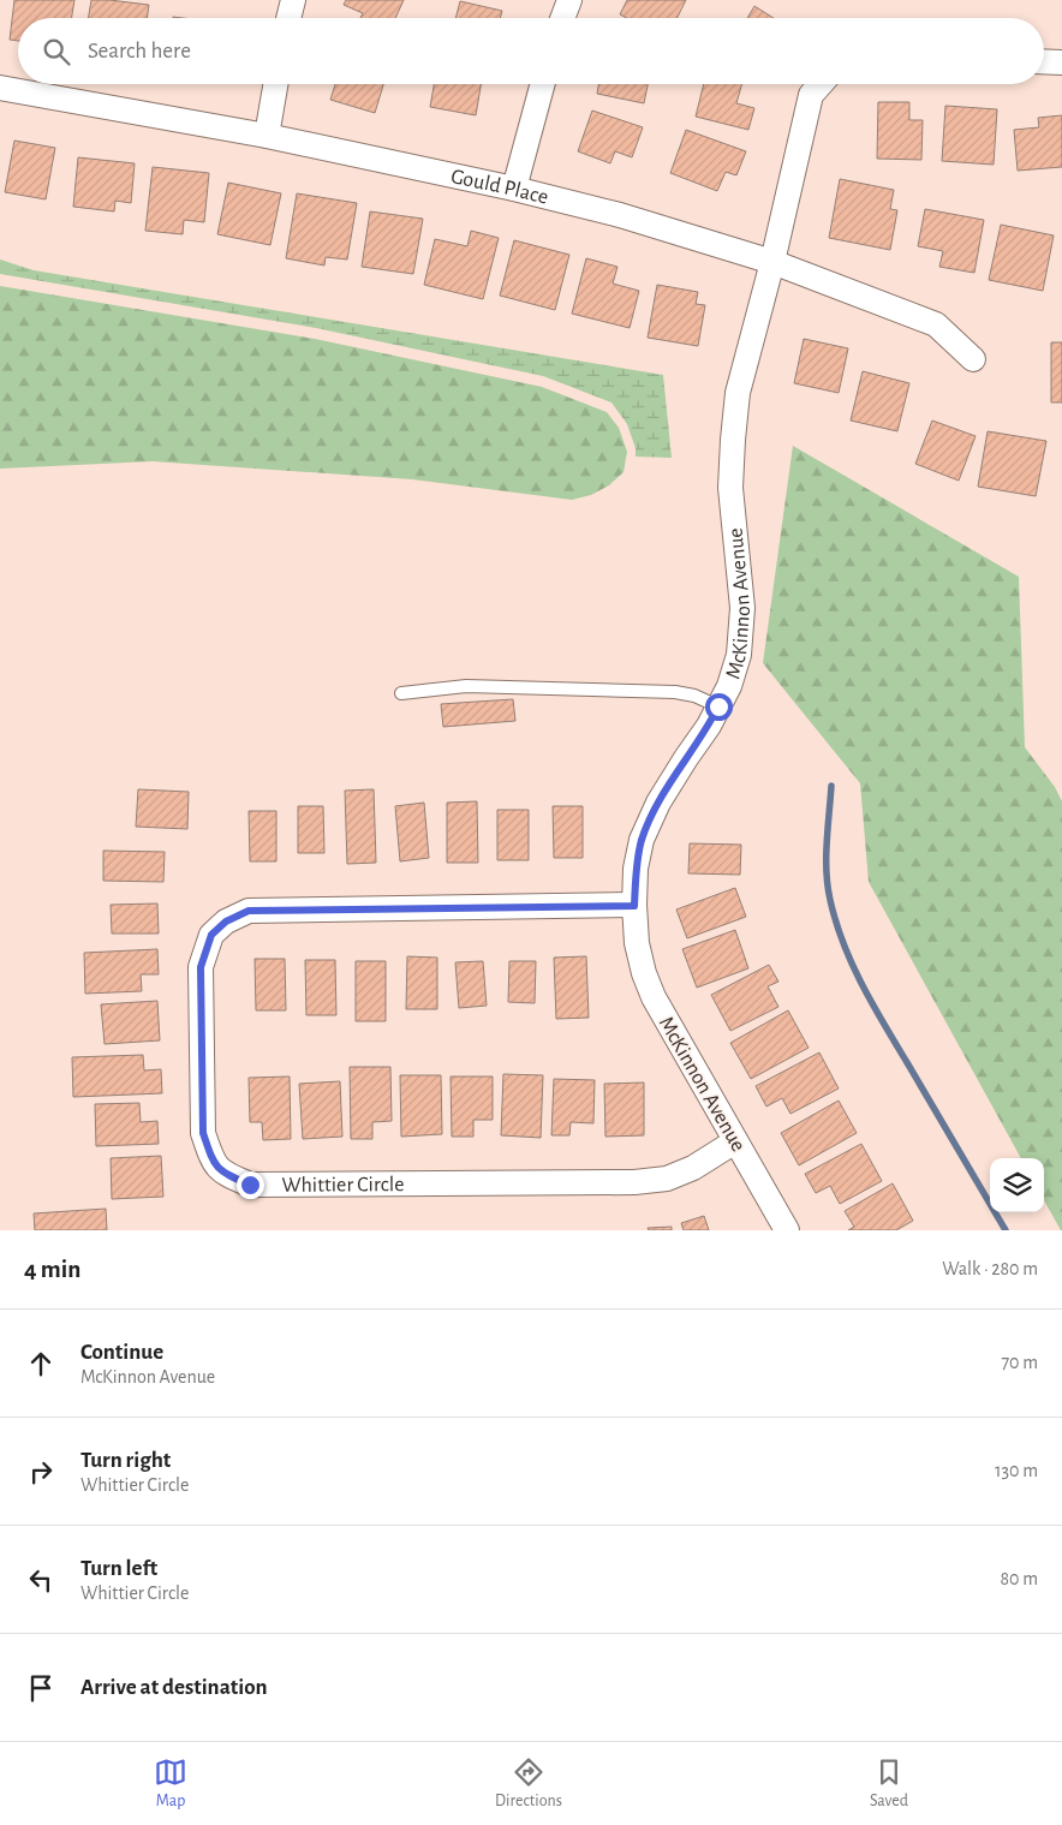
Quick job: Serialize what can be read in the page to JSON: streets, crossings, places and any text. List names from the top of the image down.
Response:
{
  "streets": {
    "street": ["Gould Place", "McKinnon Avenue", "Whittier Circle"]
  },
  "crossings": [
    ["Gould Place", "McKinnon Avenue"],
    ["McKinnon Avenue", "Whittier Circle"]
  ],
  "page": {
    "search": "Search here",
    "heading": ["4 min", "Walk · 280 m"],
    "list": [
      ["Continue", "McKinnon Avenue", "70 m"],
      ["Turn right", "Whittier Circle", "130 m"],
      ["Turn left", "Whittier Circle", "80 m"],
      "Arrive at destination"
    ],
    "nav": ["Map", "Directions", "Saved"]
  }
}
